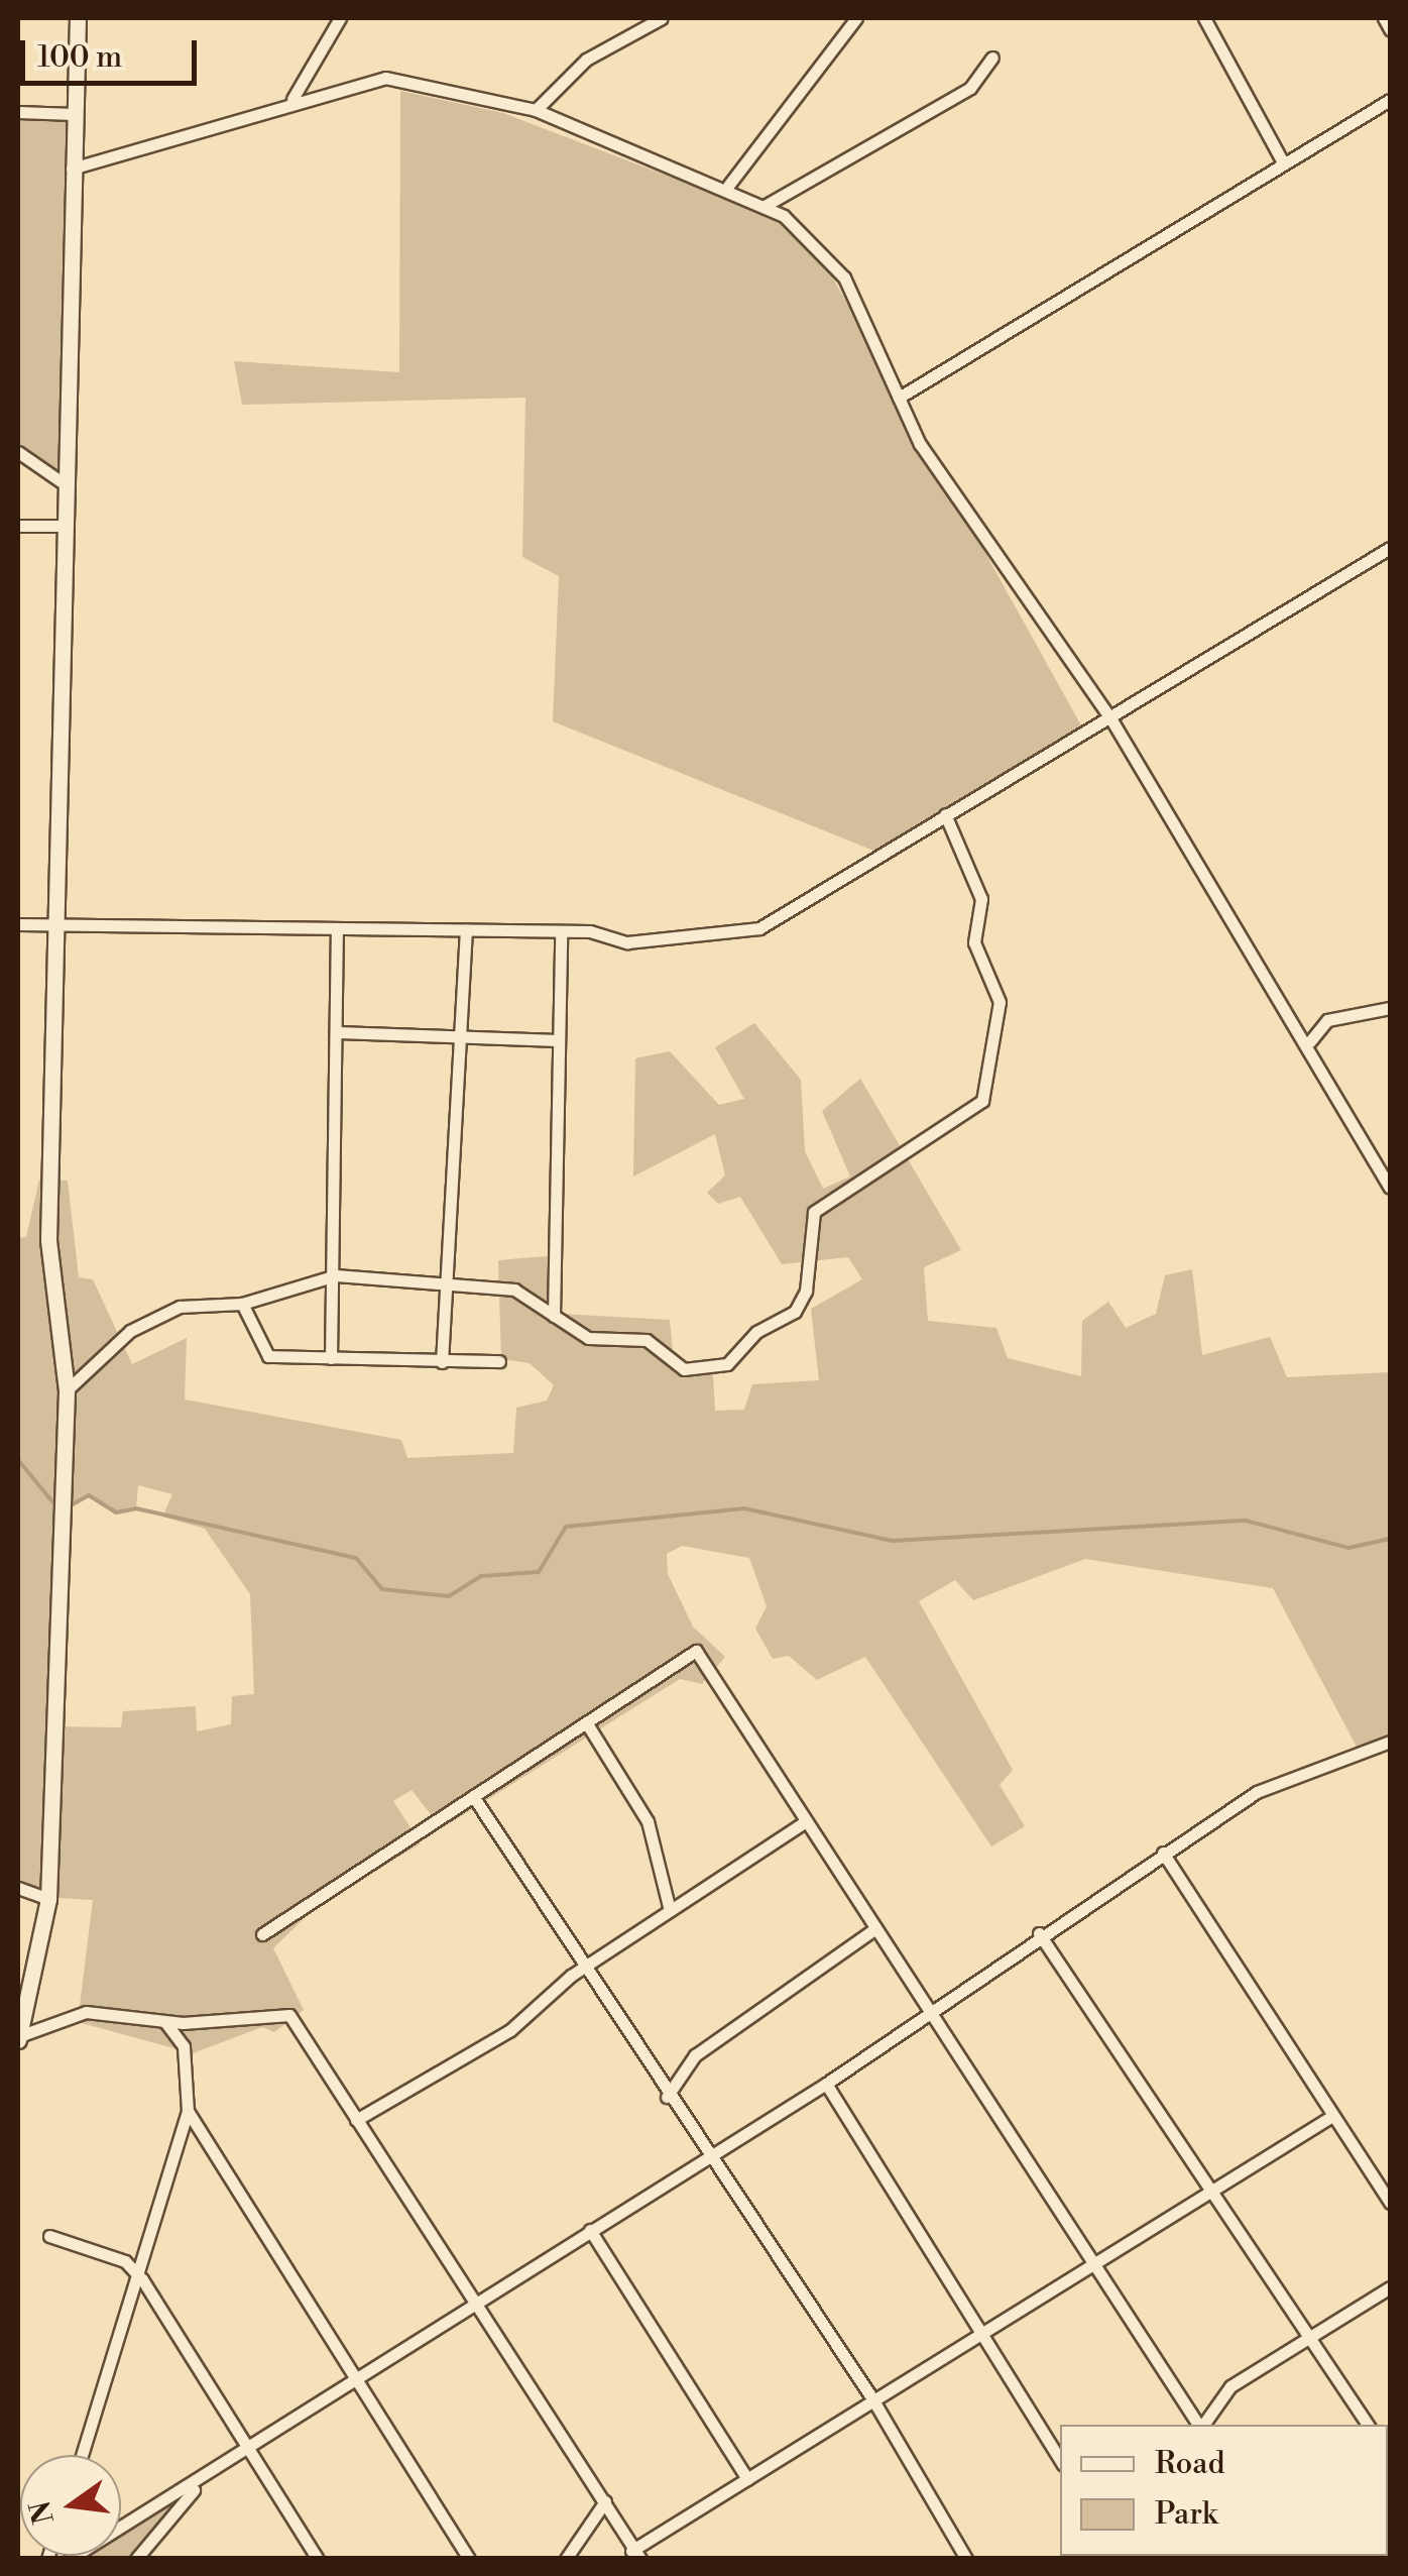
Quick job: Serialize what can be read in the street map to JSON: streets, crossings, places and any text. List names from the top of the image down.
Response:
{
  "legend": ["Road", "Park"],
  "scale_bar": "100 m",
  "north": "left"
}
